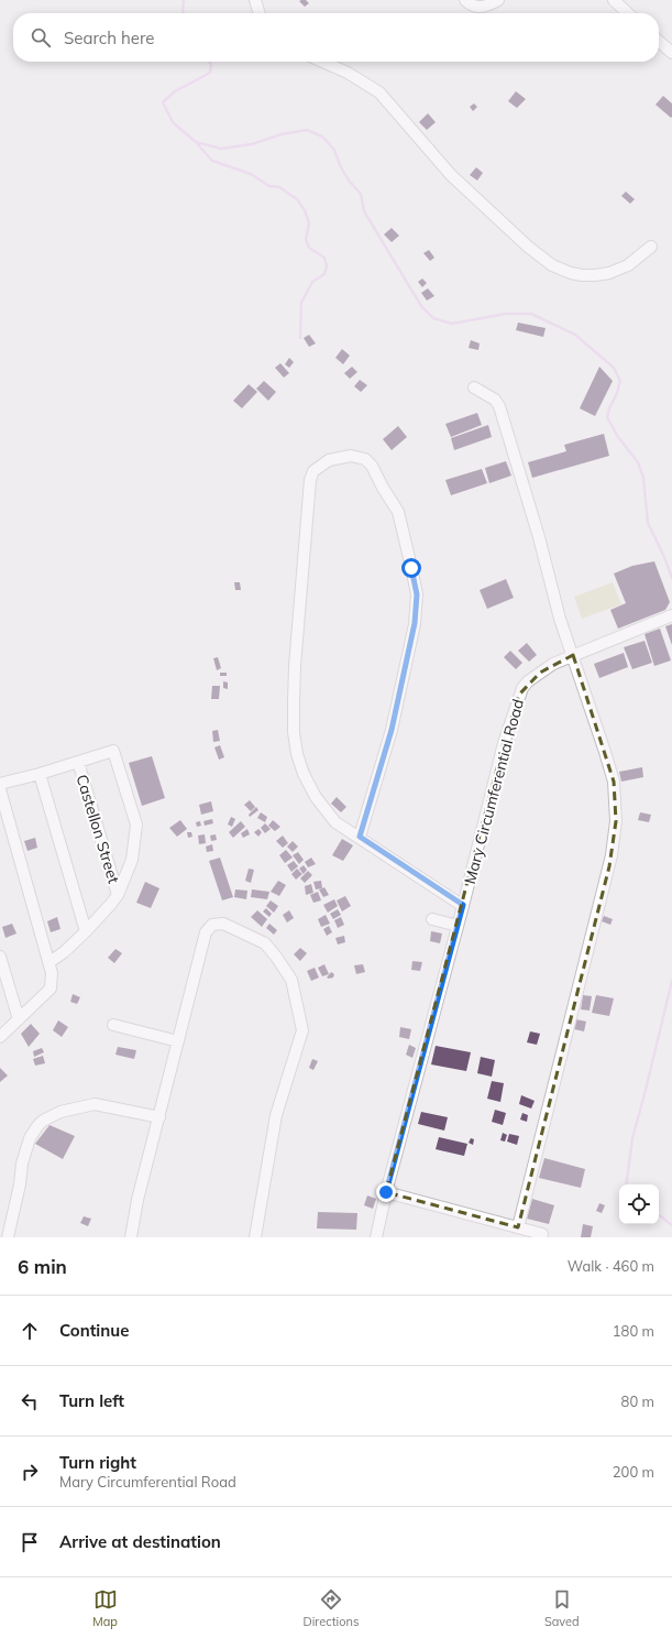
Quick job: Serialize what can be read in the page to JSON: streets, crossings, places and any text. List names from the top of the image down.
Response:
{
  "streets": {
    "street": ["Mary Circumferential Road", "Castellon Street"]
  },
  "page": {
    "search": "Search here",
    "heading": ["6 min", "Walk · 460 m"],
    "list": [
      ["Continue", "180 m"],
      ["Turn left", "80 m"],
      ["Turn right", "Mary Circumferential Road", "200 m"],
      "Arrive at destination"
    ],
    "nav": ["Map", "Directions", "Saved"]
  }
}
